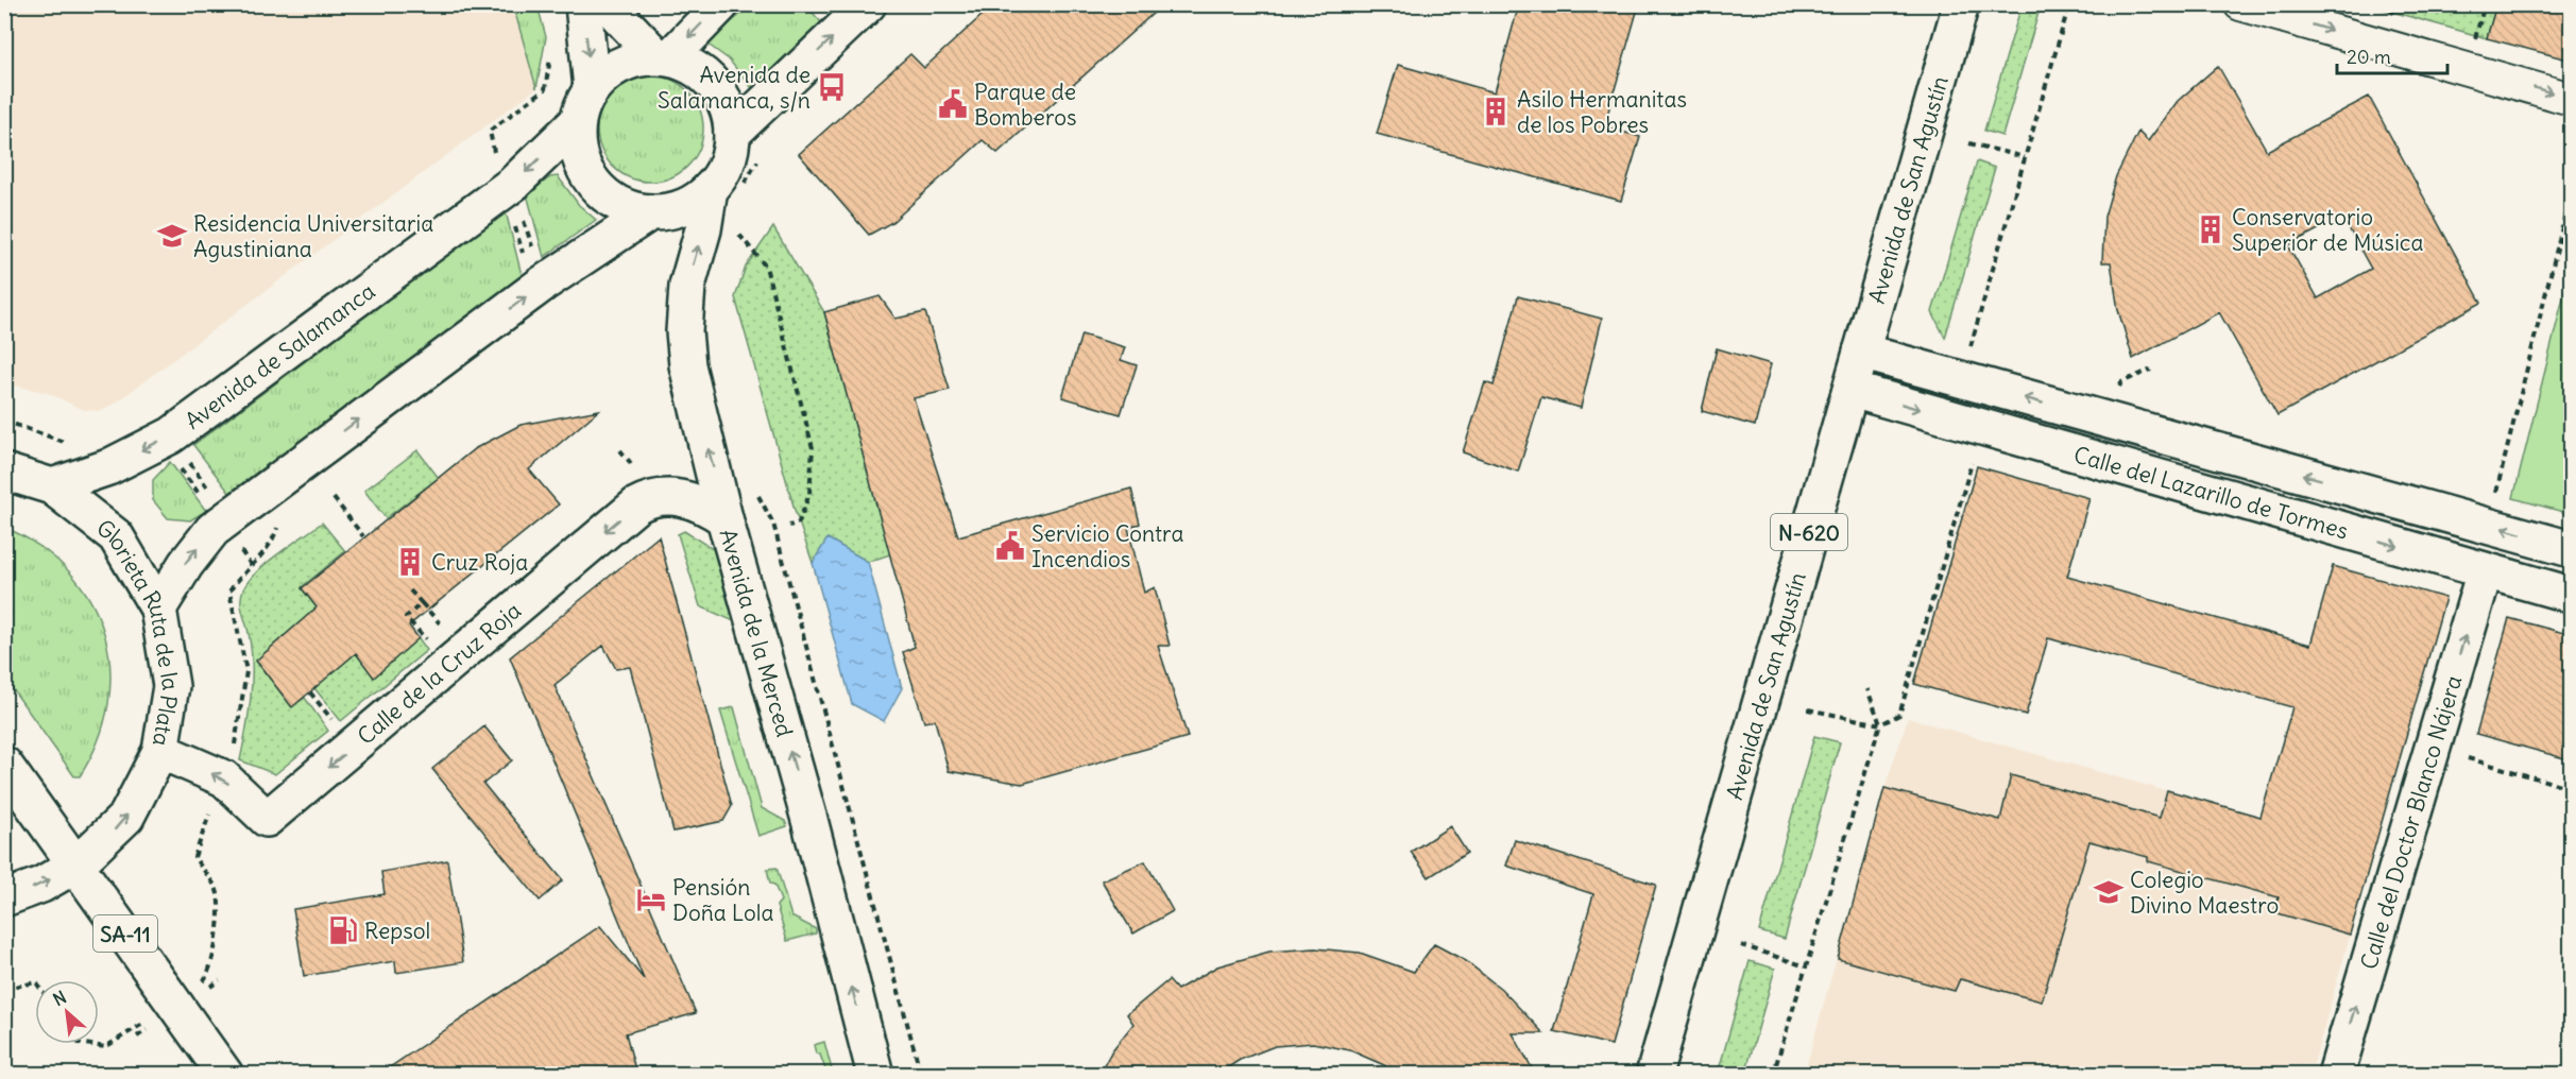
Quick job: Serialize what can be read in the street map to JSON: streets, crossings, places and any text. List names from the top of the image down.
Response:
{
  "streets": {
    "main road": [
      "Avenida de San Agustín",
      "Avenida de Salamanca",
      "Calle del Lazarillo de Tormes",
      "N-620",
      "Avenida de la Merced",
      "Glorieta Ruta de la Plata",
      "Calle de la Cruz Roja",
      "Calle del Doctor Blanco Nájera",
      "SA-11"
    ]
  },
  "crossings": [
    ["Avenida de San Agustín", "Calle del Lazarillo de Tormes"],
    ["Avenida de Salamanca", "Avenida de la Merced"],
    ["Avenida de Salamanca", "Glorieta Ruta de la Plata"],
    ["Calle del Lazarillo de Tormes", "Calle del Doctor Blanco Nájera"],
    ["Avenida de la Merced", "Calle de la Cruz Roja"],
    ["Glorieta Ruta de la Plata", "Calle de la Cruz Roja"],
    ["Glorieta Ruta de la Plata", "SA-11"]
  ],
  "one_way": ["Avenida de la Merced", "Glorieta Ruta de la Plata", "Calle del Doctor Blanco Nájera"],
  "places": {
    "bus stop": ["Avenida de Salamanca, s/n"],
    "public building": ["Parque de Bomberos", "Servicio Contra Incendios"],
    "building": ["Asilo Hermanitas de los Pobres", "Conservatorio Superior de Música", "Cruz Roja"],
    "school or university": ["Residencia Universitaria Agustiniana", "Colegio Divino Maestro"],
    "hotel": ["Pensión Doña Lola"],
    "fuel station": ["Repsol"]
  },
  "scale_bar": "20 m",
  "north": "top left"
}
